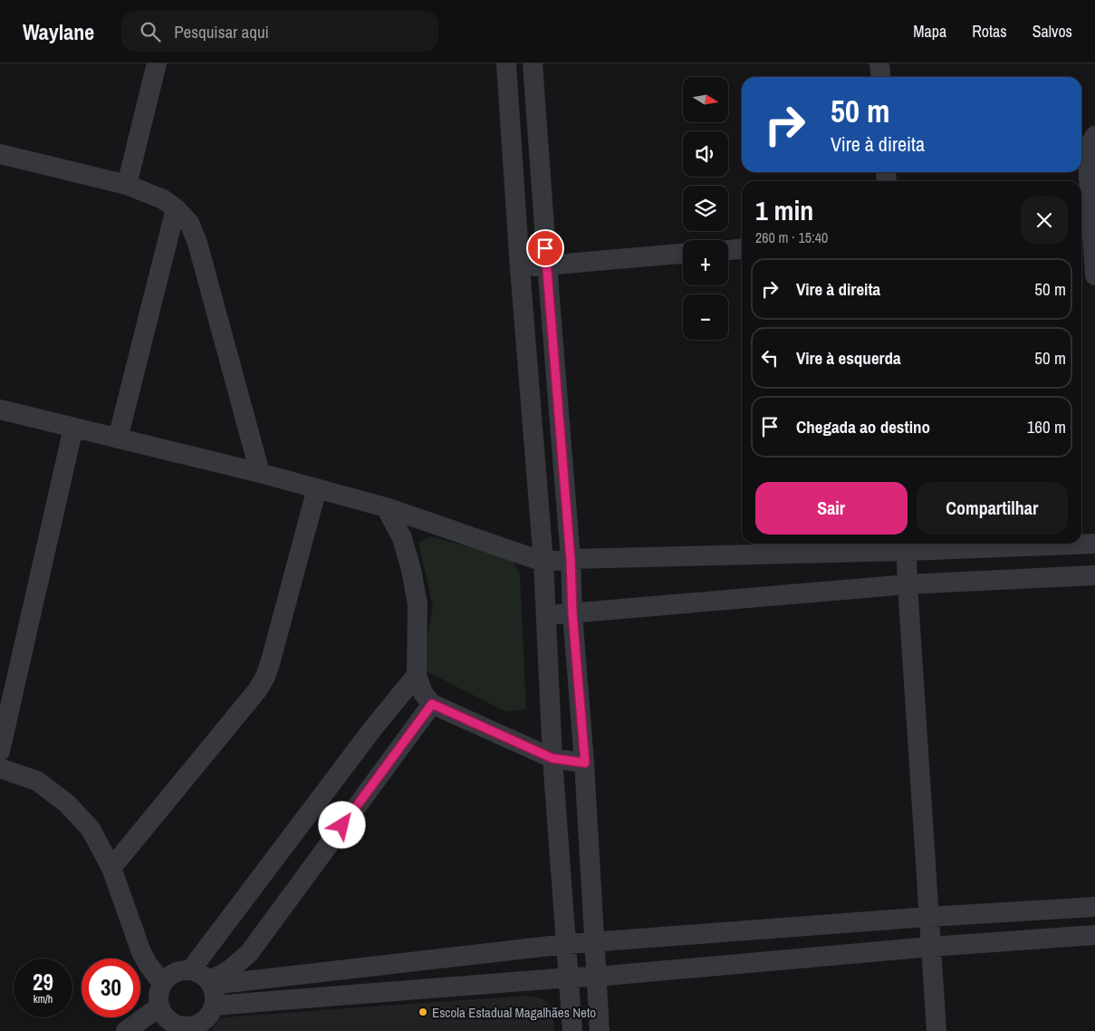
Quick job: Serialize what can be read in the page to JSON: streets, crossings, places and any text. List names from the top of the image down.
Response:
{
  "places": ["Escola Estadual Magalhães Neto"],
  "north": "right",
  "page": {
    "header": "Waylane",
    "search": "Pesquisar aqui",
    "nav": ["Mapa", "Rotas", "Salvos"],
    "map_buttons": ["+", "−"],
    "turn": ["50 m", "Vire à direita"],
    "heading": ["1 min", "260 m · 15:40"],
    "list": [
      {
        "name": "Vire à direita",
        "value": "50 m"
      },
      {
        "name": "Vire à esquerda",
        "value": "50 m"
      },
      {
        "name": "Chegada ao destino",
        "value": "160 m"
      }
    ],
    "buttons": ["Sair", "Compartilhar"],
    "speed": "29 km/h",
    "limit": "30"
  }
}
